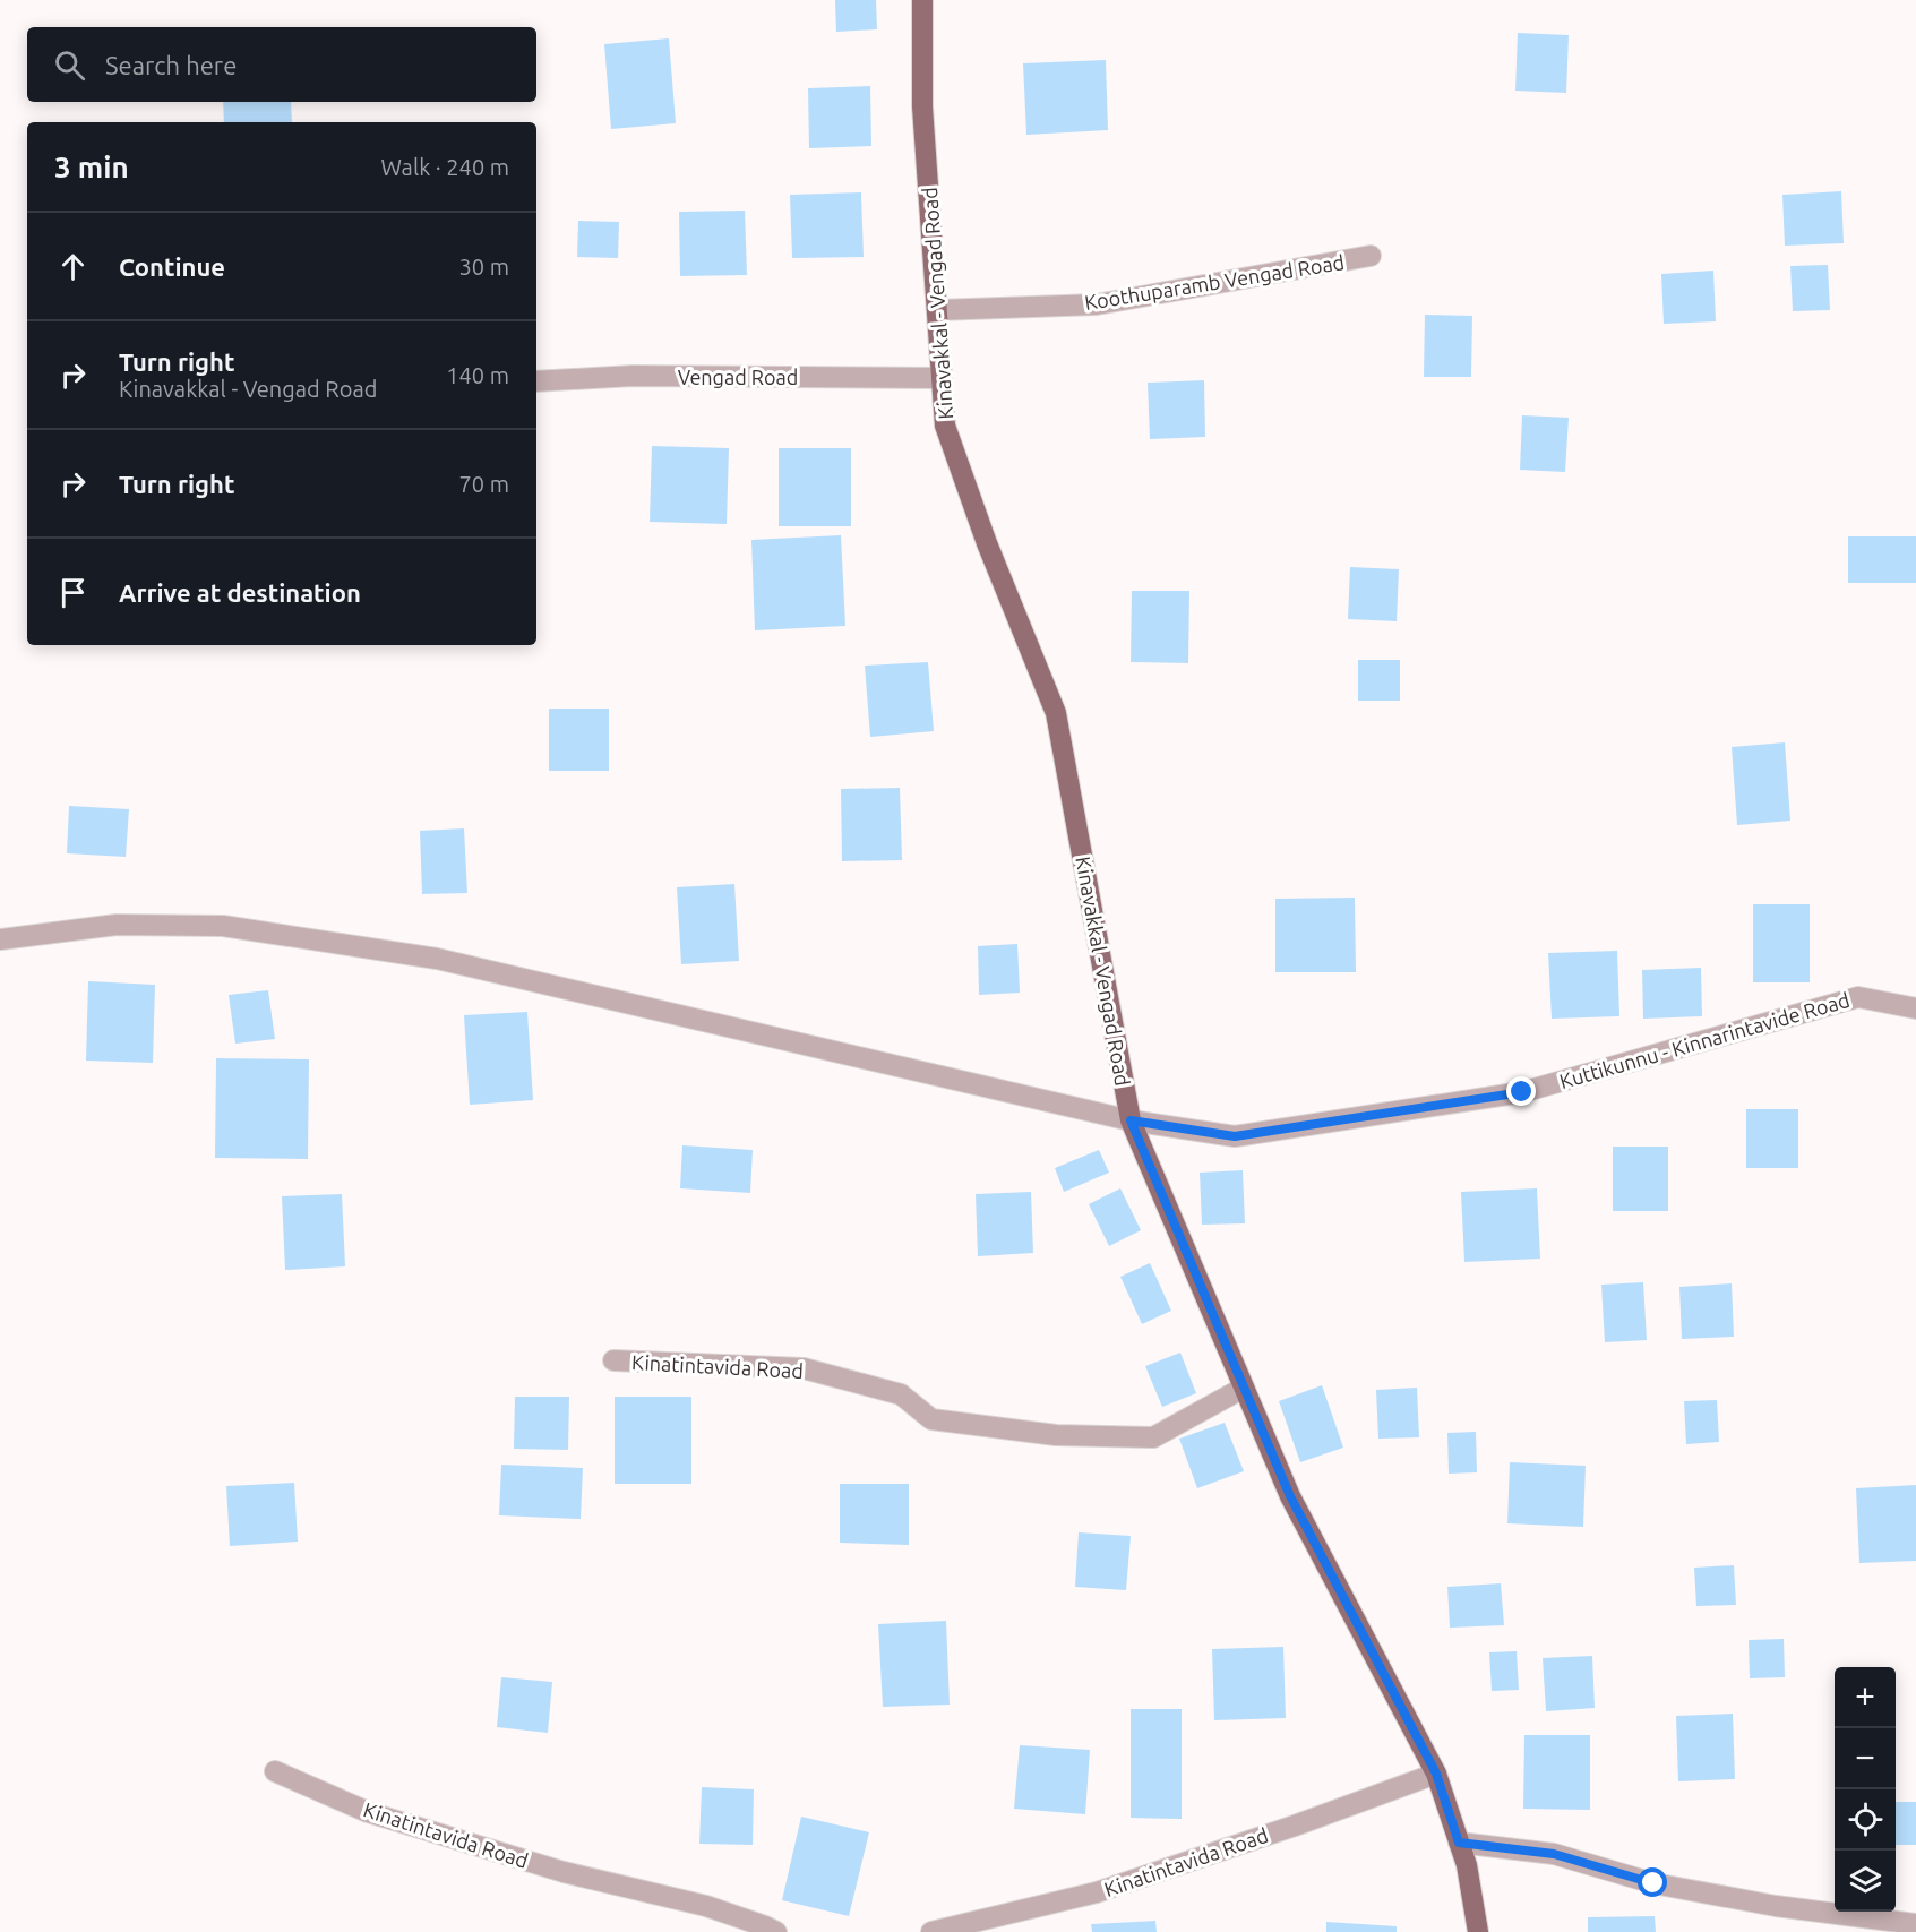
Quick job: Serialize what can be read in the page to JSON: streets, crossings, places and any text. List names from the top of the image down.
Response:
{
  "streets": {
    "main road": ["Kinavakkal - Vengad Road"],
    "street": [
      "Koothuparamb Vengad Road",
      "Vengad Road",
      "Kuttikunnu - Kinnarintavide Road",
      "Kinatintavida Road"
    ]
  },
  "crossings": [
    ["Koothuparamb Vengad Road", "Kinavakkal - Vengad Road"],
    ["Kinavakkal - Vengad Road", "Vengad Road"],
    ["Kinavakkal - Vengad Road", "Kuttikunnu - Kinnarintavide Road"],
    ["Kinavakkal - Vengad Road", "Kinatintavida Road"]
  ],
  "page": {
    "search": "Search here",
    "heading": ["3 min", "Walk · 240 m"],
    "list": [
      ["Continue", "30 m"],
      ["Turn right", "Kinavakkal - Vengad Road", "140 m"],
      ["Turn right", "70 m"],
      "Arrive at destination"
    ],
    "map_buttons": ["+", "−"]
  }
}
